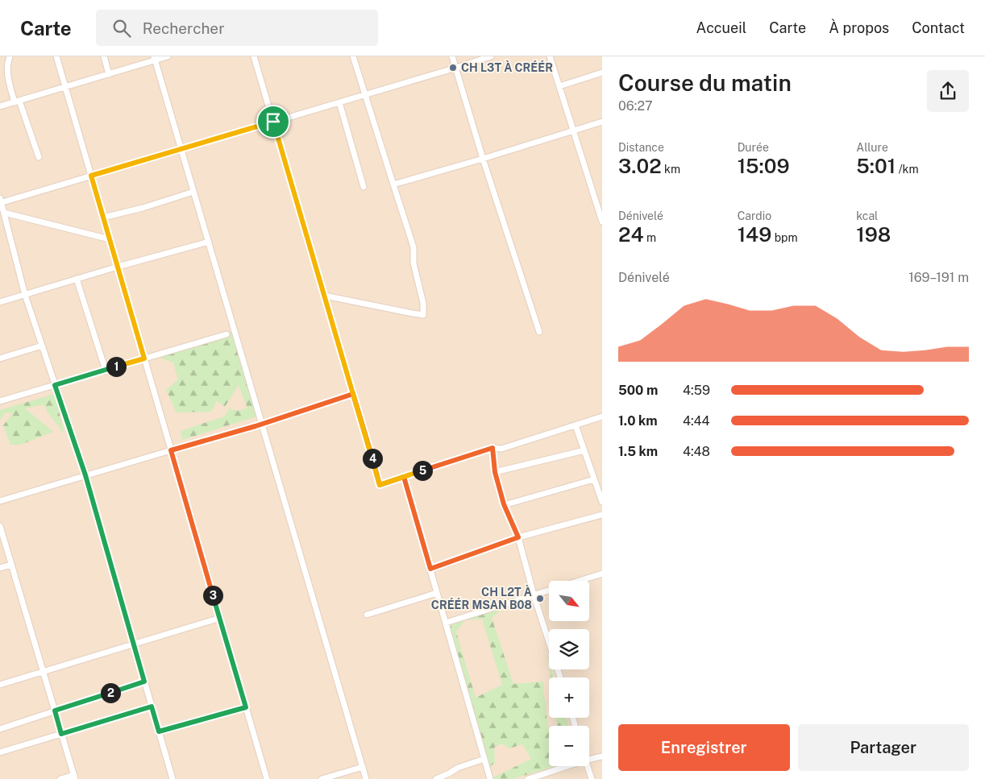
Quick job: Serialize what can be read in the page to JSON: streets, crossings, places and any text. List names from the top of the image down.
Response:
{
  "places": ["CH L3T À CRÉÉR", "CH L2T À CRÉÉR MSAN B08"],
  "north": "bottom right",
  "page": {
    "header": "Carte",
    "search": "Rechercher",
    "nav": [
      "Accueil",
      "Carte",
      "À propos",
      "Contact"
    ],
    "heading": ["Course du matin", "06:27"],
    "stats": [
      ["Distance", "3.02 km"],
      ["Durée", "15:09"],
      ["Allure", "5:01 /km"],
      ["Dénivelé", "24 m"],
      ["Cardio", "149 bpm"],
      ["kcal", "198"]
    ],
    "chart": ["Dénivelé", "169–191 m"],
    "pins": [
      "1",
      "4",
      "5",
      "3",
      "2"
    ],
    "list": [
      {
        "name": "500 m",
        "note": "4:59"
      },
      {
        "name": "1.0 km",
        "note": "4:44"
      },
      {
        "name": "1.5 km",
        "note": "4:48"
      }
    ],
    "map_buttons": ["+", "−"],
    "buttons": ["Enregistrer", "Partager"]
  }
}
